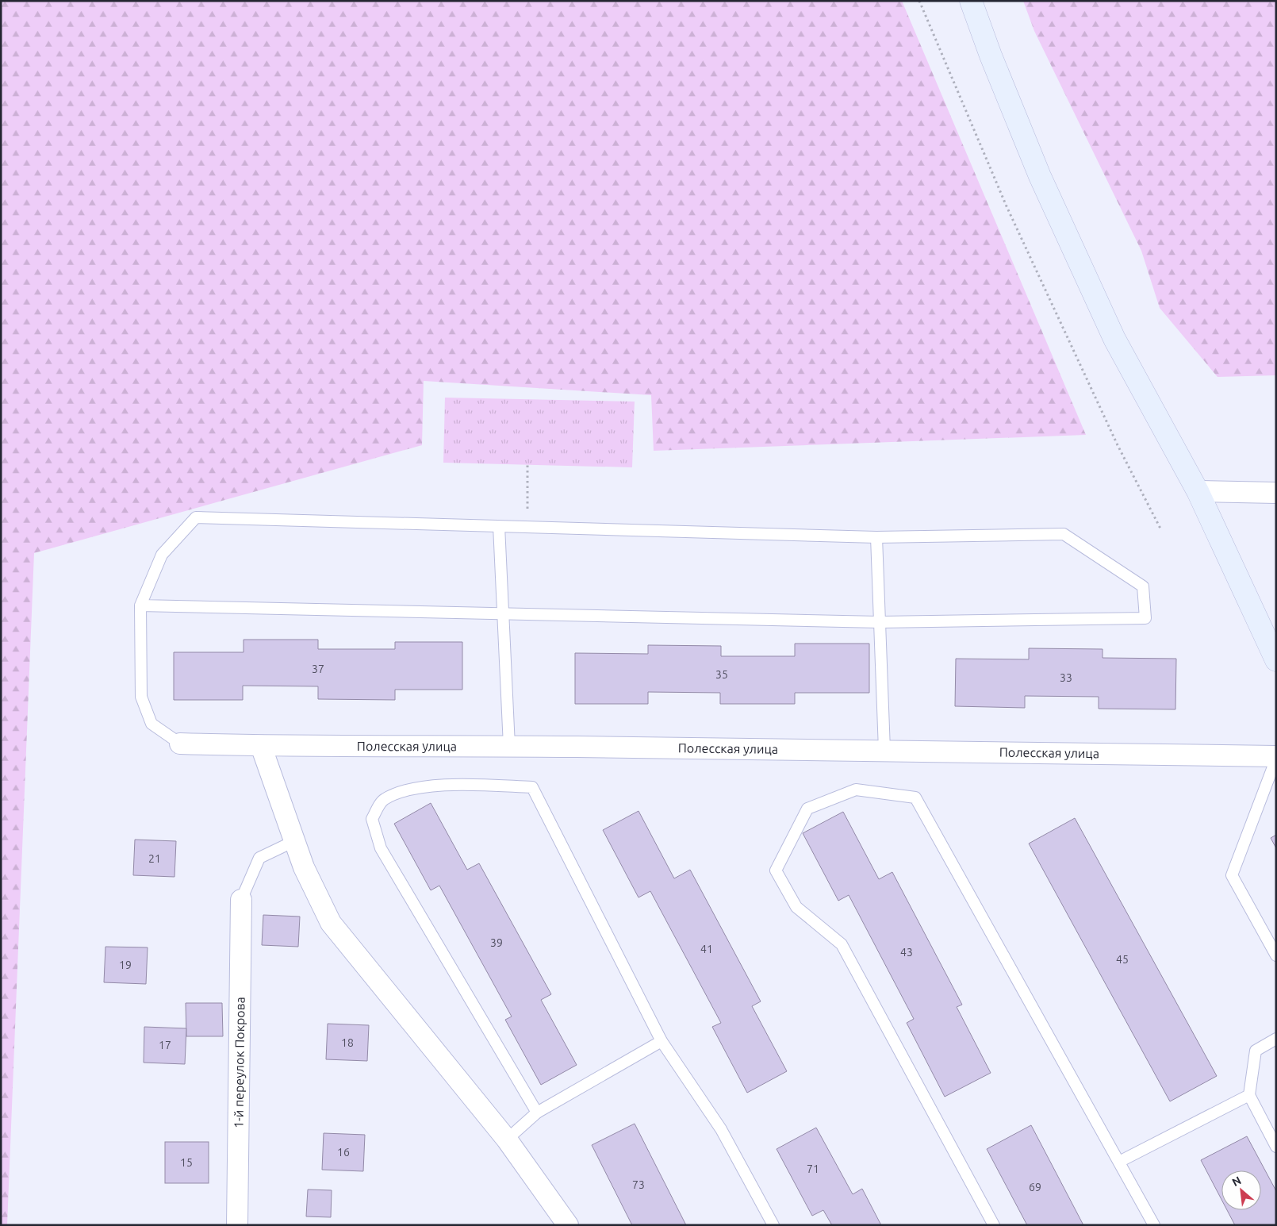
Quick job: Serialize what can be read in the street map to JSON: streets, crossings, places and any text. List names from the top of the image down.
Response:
{
  "streets": {
    "street": ["Полесская улица", "1-й переулок Покрова"]
  },
  "house_numbers": [
    "37",
    "35",
    "33",
    "21",
    "39",
    "41",
    "43",
    "45",
    "19",
    "18",
    "17",
    "16",
    "15",
    "71",
    "73",
    "69"
  ],
  "north": "top left"
}
